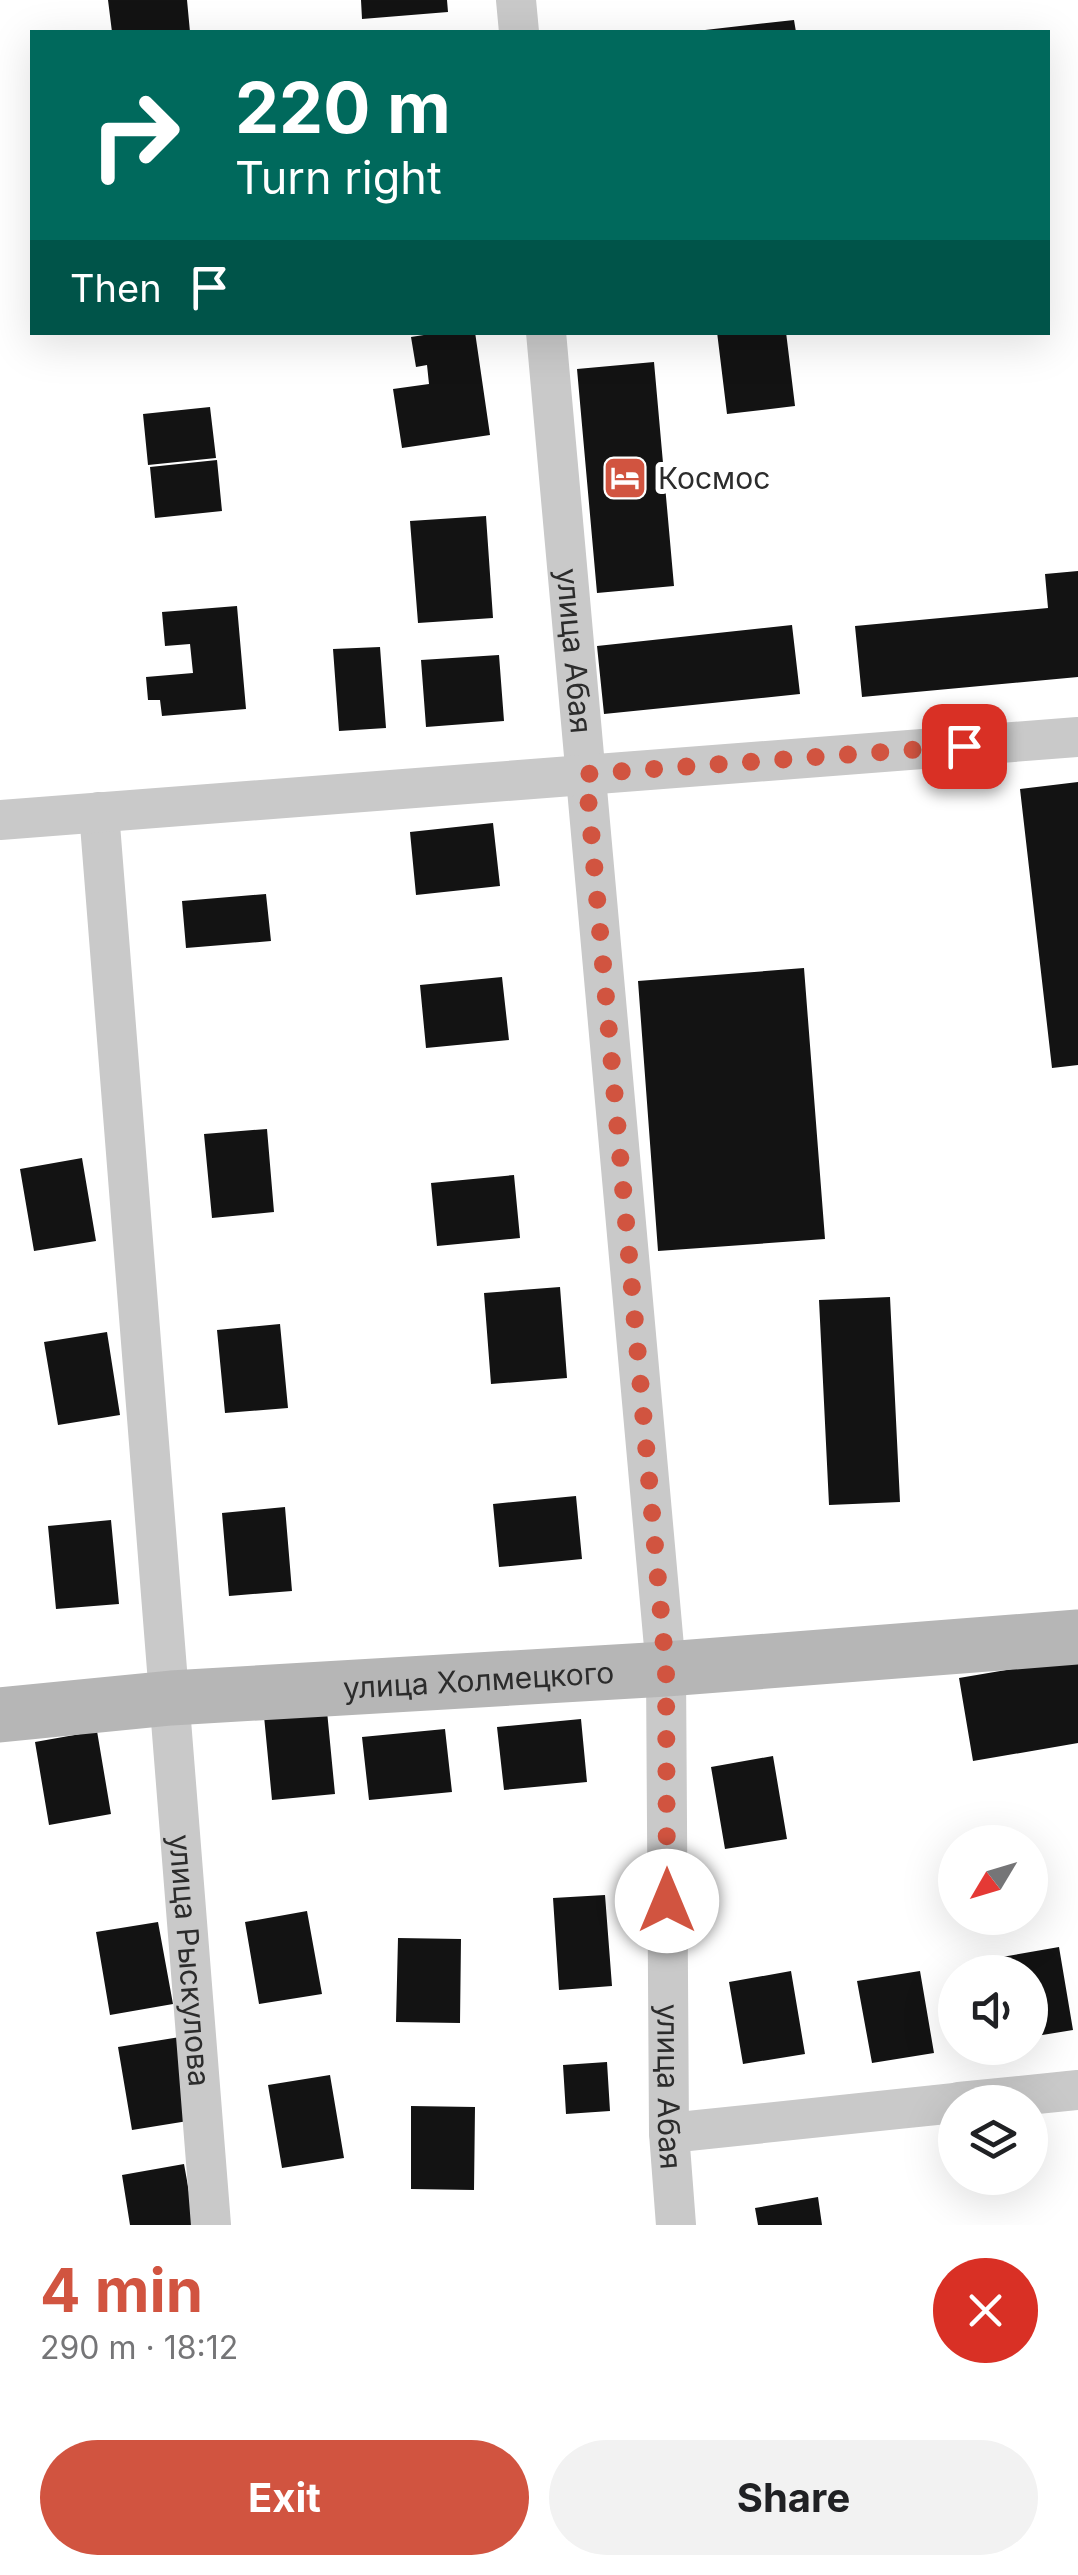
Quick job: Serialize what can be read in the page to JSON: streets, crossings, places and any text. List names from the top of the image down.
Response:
{
  "streets": {
    "street": ["улица Абая", "улица Холмецкого", "улица Рыскулова"]
  },
  "crossings": [
    ["улица Абая", "улица Холмецкого"],
    ["улица Холмецкого", "улица Рыскулова"]
  ],
  "places": {
    "hotel": ["Космос"]
  },
  "north": "bottom left",
  "page": {
    "turn": ["220 m", "Turn right"],
    "then": "Then",
    "heading": ["4 min", "290 m · 18:12"],
    "buttons": ["Exit", "Share"]
  }
}
